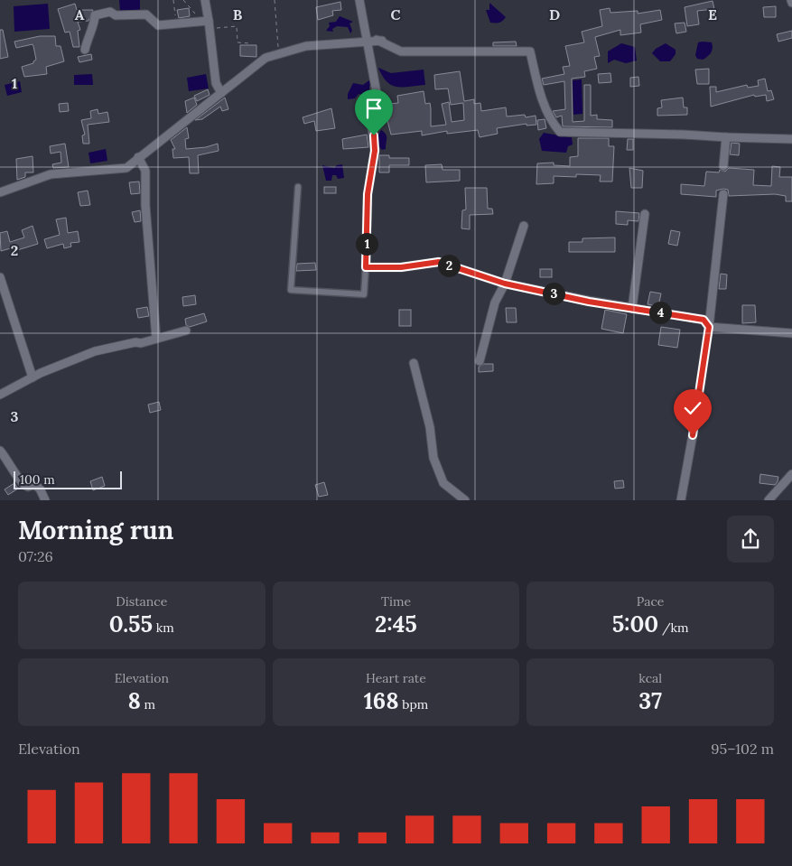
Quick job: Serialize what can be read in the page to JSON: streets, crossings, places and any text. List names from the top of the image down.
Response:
{
  "scale_bar": "100 m",
  "page": {
    "pins": [
      "1",
      "2",
      "3",
      "4"
    ],
    "scale": "100 m",
    "heading": ["Morning run", "07:26"],
    "stats": [
      ["Distance", "0.55 km"],
      ["Time", "2:45"],
      ["Pace", "5:00 /km"],
      ["Elevation", "8 m"],
      ["Heart rate", "168 bpm"],
      ["kcal", "37"]
    ],
    "chart": ["Elevation", "95–102 m"]
  },
  "grid": {
    "columns": [
      "A",
      "B",
      "C",
      "D",
      "E"
    ],
    "rows": ["1", "2", "3"]
  }
}
